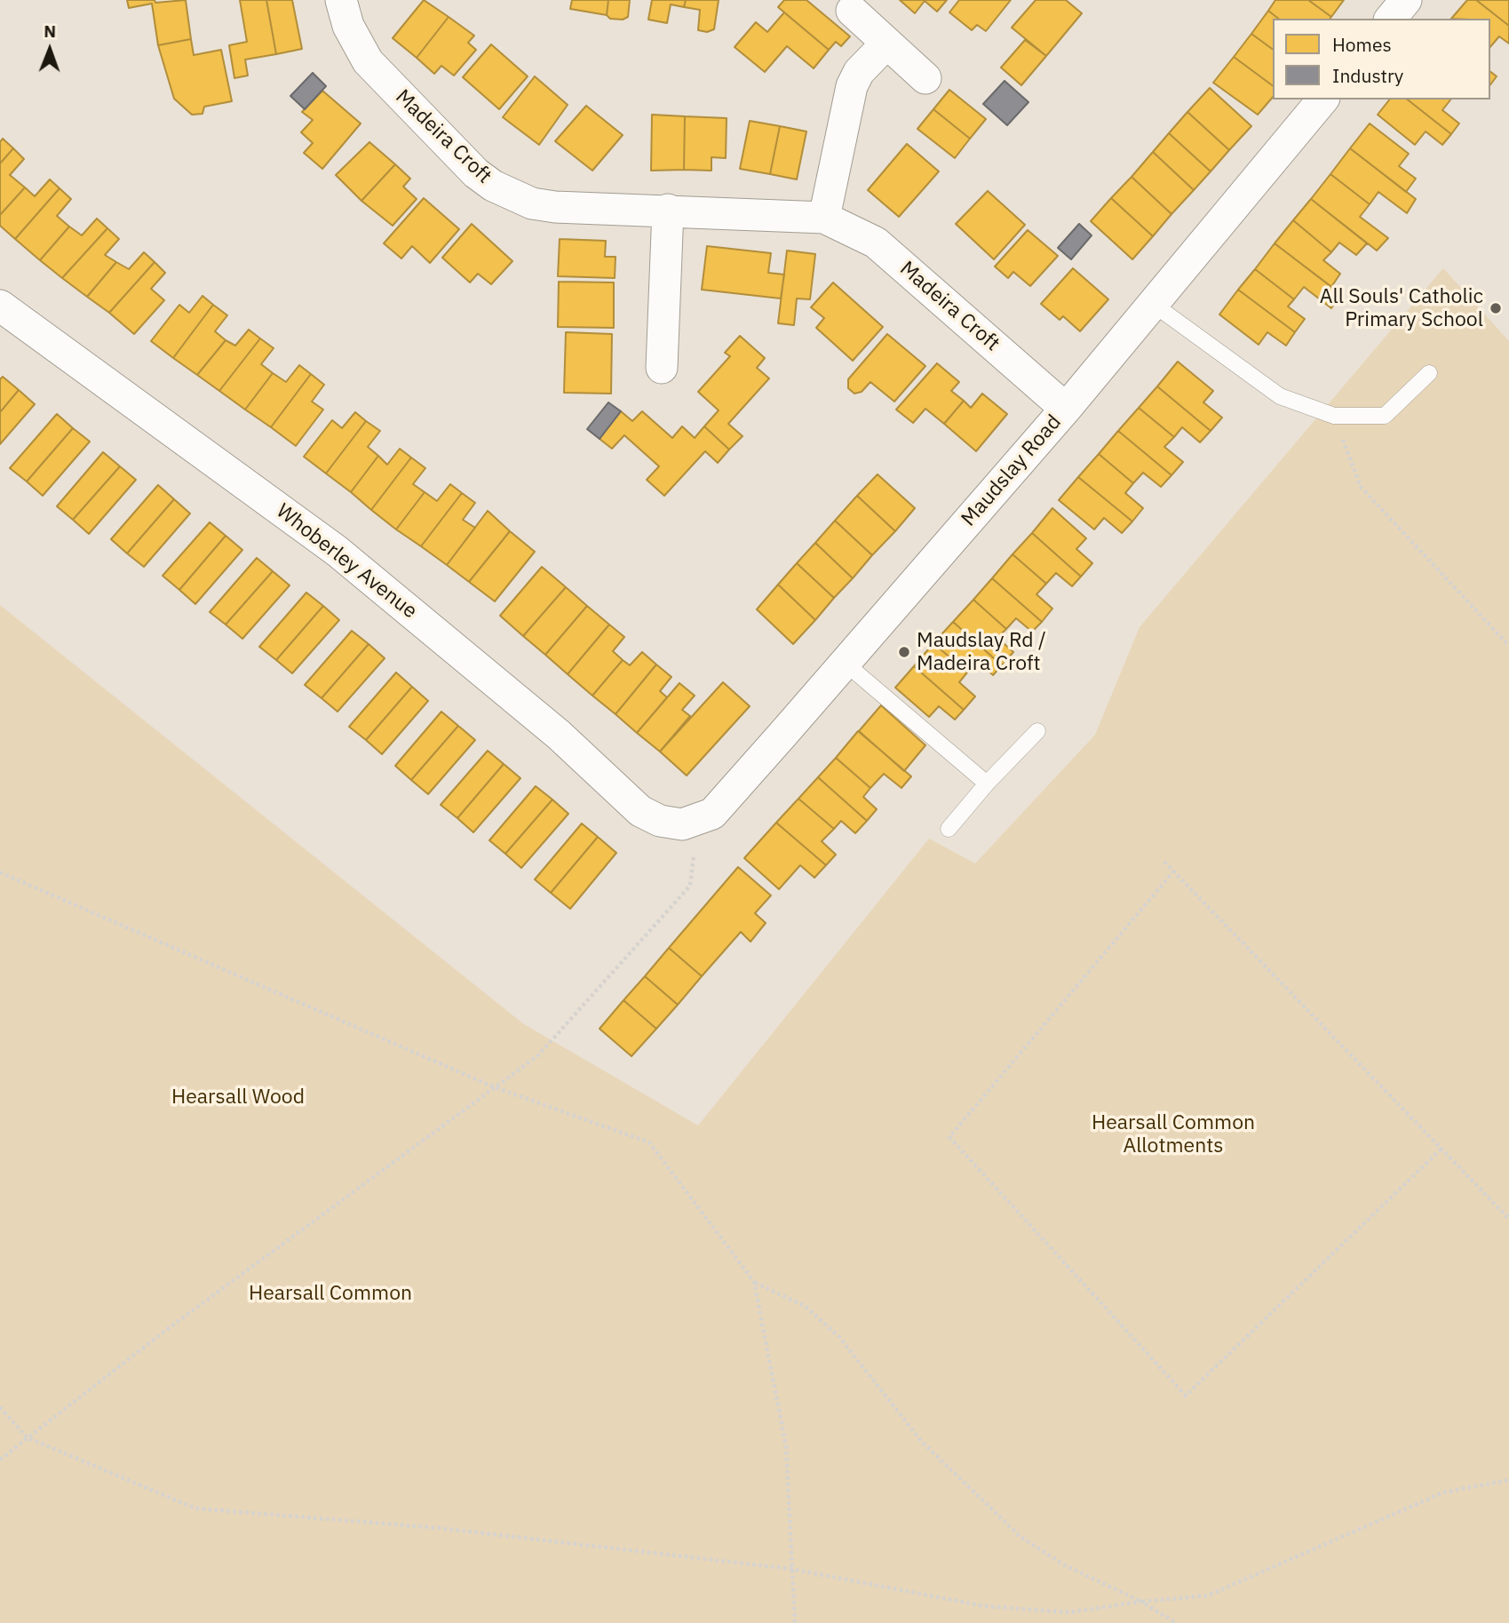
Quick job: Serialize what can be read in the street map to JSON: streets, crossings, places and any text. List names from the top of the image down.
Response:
{
  "streets": {
    "street": ["Madeira Croft", "Maudslay Road", "Whoberley Avenue"]
  },
  "crossings": [
    ["Madeira Croft", "Maudslay Road"],
    ["Maudslay Road", "Whoberley Avenue"]
  ],
  "parks": ["Hearsall Wood", "Hearsall Common Allotments", "Hearsall Common"],
  "places": ["All Souls' Catholic Primary School", "Maudslay Rd / Madeira Croft"],
  "legend": ["Homes", "Industry"],
  "north": "top"
}
